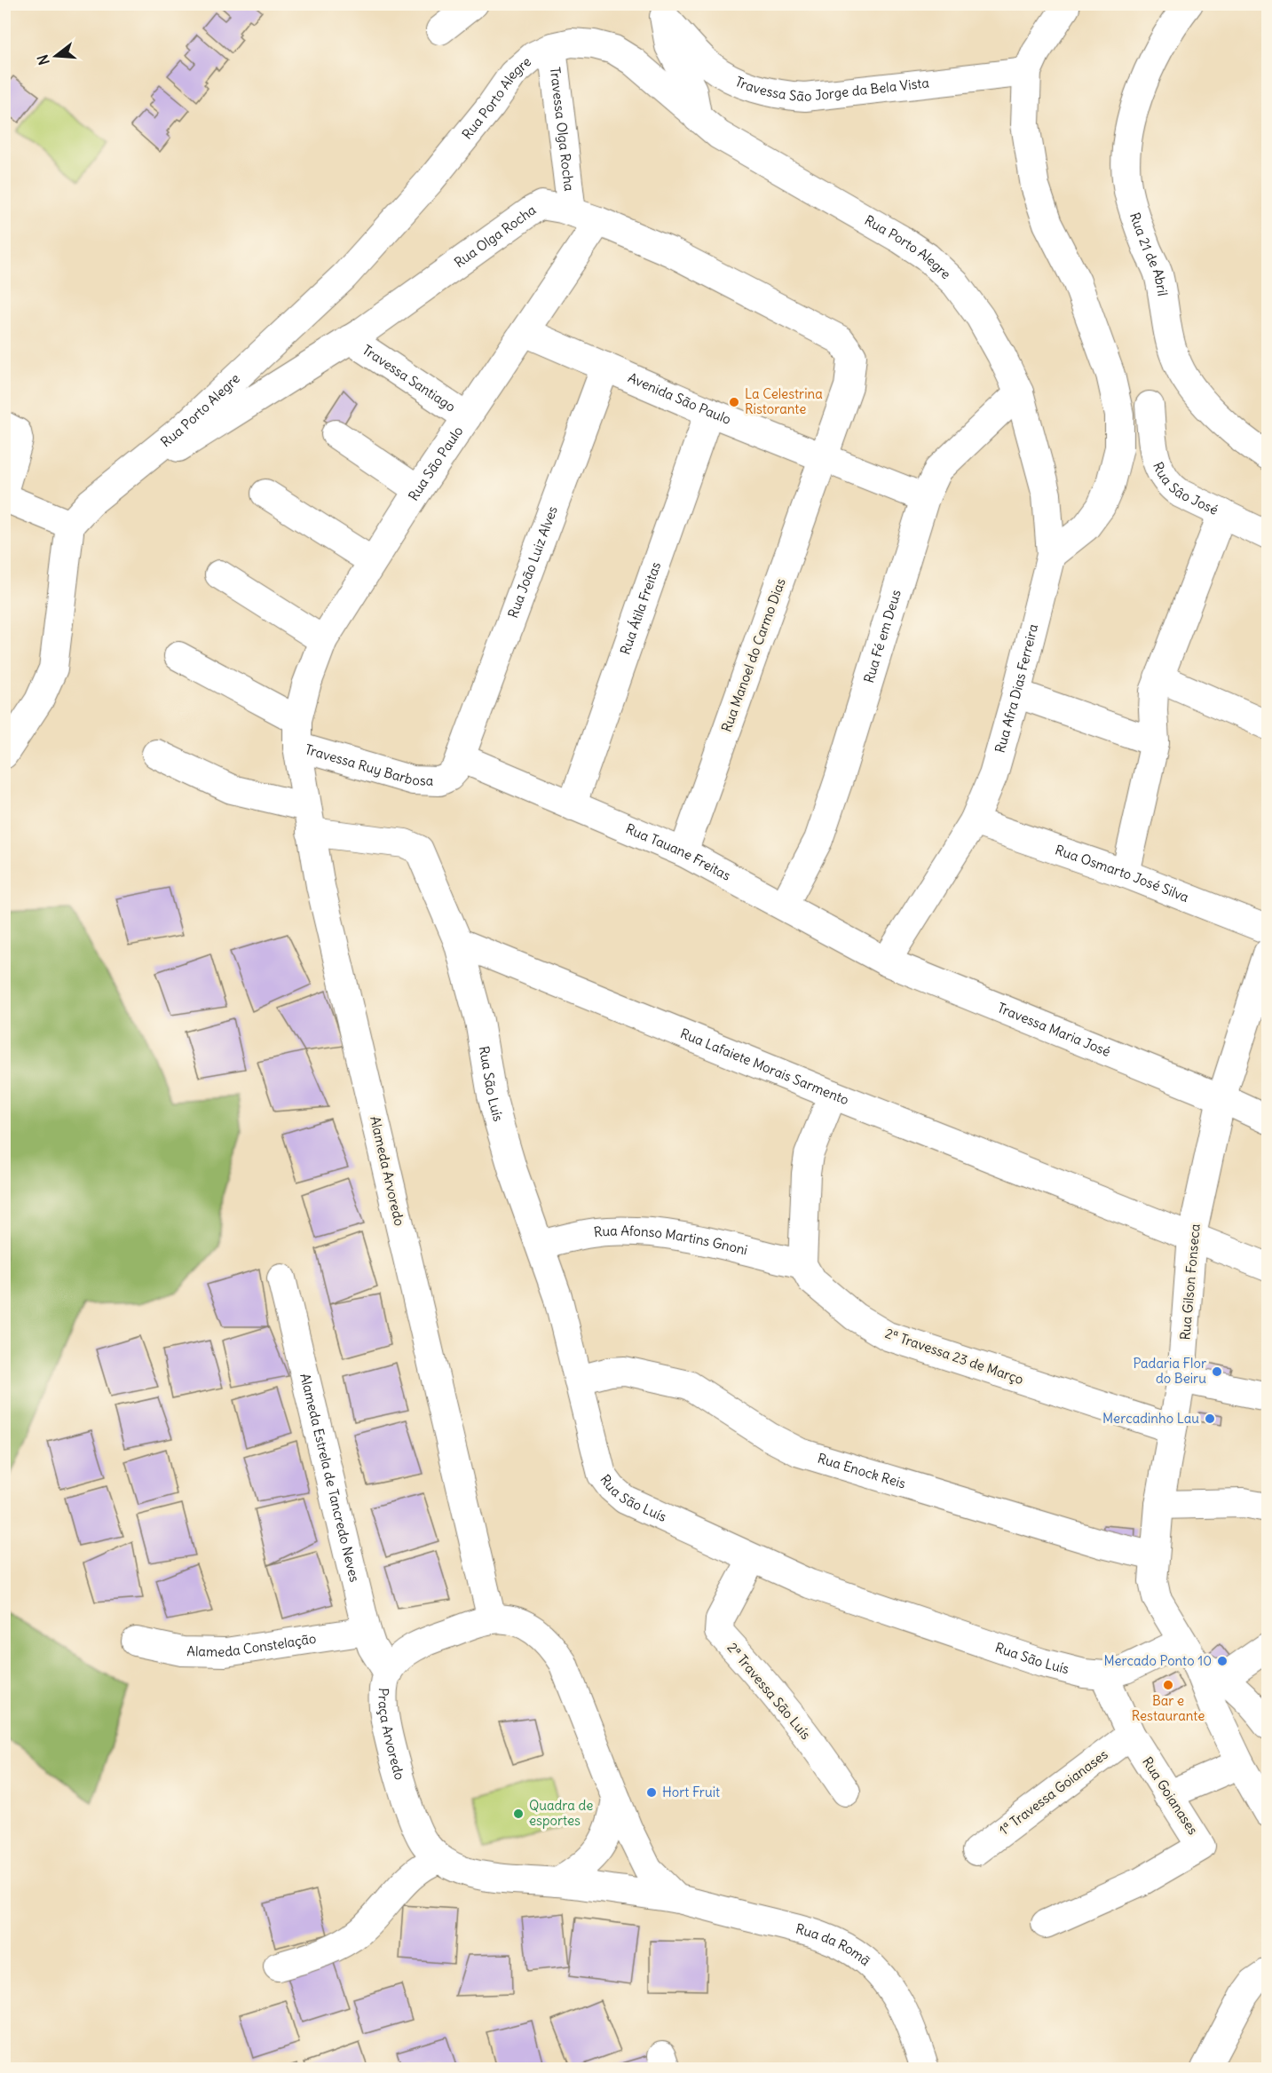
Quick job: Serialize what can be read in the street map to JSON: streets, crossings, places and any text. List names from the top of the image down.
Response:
{
  "streets": {
    "street": [
      "Travessa São Jorge da Bela Vista",
      "Rua Porto Alegre",
      "Travessa Olga Rocha",
      "Rua Olga Rocha",
      "Rua 21 de Abril",
      "Travessa Santiago",
      "Avenida São Paulo",
      "Rua São Paulo",
      "Rua Sâo José",
      "Rua João Luiz Alves",
      "Rua Átila Freitas",
      "Rua Fé em Deus",
      "Rua Manoel do Carmo Dias",
      "Rua Afra Dias Ferreira",
      "Travessa Ruy Barbosa",
      "Rua Tauane Freitas",
      "Rua Osmarto José Silva",
      "Travessa Maria José",
      "Rua Lafaiete Morais Sarmento",
      "Rua São Luís",
      "Alameda Arvoredo",
      "Rua Afonso Martins Gnoni",
      "Rua Gilson Fonseca",
      "2ª Travessa 23 de Março",
      "Rua Enock Reis",
      "Alameda Estrela de Tancredo Neves",
      "Alameda Constelação",
      "2ª Travessa São Luís",
      "Praça Arvoredo",
      "1ª Travessa Goianases",
      "Rua Goianases",
      "Rua da Romã"
    ]
  },
  "crossings": [
    ["Rua Porto Alegre", "Travessa Olga Rocha"],
    ["Rua Porto Alegre", "Rua Olga Rocha"],
    ["Rua Porto Alegre", "Rua Fé em Deus"],
    ["Rua Porto Alegre", "Rua Afra Dias Ferreira"],
    ["Travessa Olga Rocha", "Rua Olga Rocha"],
    ["Rua Olga Rocha", "Travessa Santiago"],
    ["Rua Olga Rocha", "Avenida São Paulo"],
    ["Rua Olga Rocha", "Rua São Paulo"],
    ["Rua Olga Rocha", "Rua Manoel do Carmo Dias"],
    ["Travessa Santiago", "Rua São Paulo"],
    ["Avenida São Paulo", "Rua São Paulo"],
    ["Avenida São Paulo", "Rua João Luiz Alves"],
    ["Avenida São Paulo", "Rua Átila Freitas"],
    ["Avenida São Paulo", "Rua Fé em Deus"],
    ["Avenida São Paulo", "Rua Manoel do Carmo Dias"],
    ["Rua São Paulo", "Travessa Ruy Barbosa"],
    ["Rua São Paulo", "Alameda Arvoredo"],
    ["Rua João Luiz Alves", "Travessa Ruy Barbosa"],
    ["Rua João Luiz Alves", "Rua Tauane Freitas"],
    ["Rua Átila Freitas", "Rua Tauane Freitas"],
    ["Rua Fé em Deus", "Rua Tauane Freitas"],
    ["Rua Manoel do Carmo Dias", "Rua Tauane Freitas"],
    ["Rua Afra Dias Ferreira", "Rua Tauane Freitas"],
    ["Rua Afra Dias Ferreira", "Rua Osmarto José Silva"],
    ["Rua Afra Dias Ferreira", "Travessa Maria José"],
    ["Travessa Ruy Barbosa", "Rua Tauane Freitas"],
    ["Travessa Ruy Barbosa", "Alameda Arvoredo"],
    ["Rua Tauane Freitas", "Travessa Maria José"],
    ["Travessa Maria José", "Rua Gilson Fonseca"],
    ["Rua Lafaiete Morais Sarmento", "Rua São Luís"],
    ["Rua Lafaiete Morais Sarmento", "Rua Gilson Fonseca"],
    ["Rua São Luís", "Rua Afonso Martins Gnoni"],
    ["Rua São Luís", "Rua Gilson Fonseca"],
    ["Rua São Luís", "Rua Enock Reis"],
    ["Rua São Luís", "2ª Travessa São Luís"],
    ["Rua São Luís", "Rua Goianases"],
    ["Alameda Arvoredo", "Praça Arvoredo"],
    ["Rua Afonso Martins Gnoni", "2ª Travessa 23 de Março"],
    ["Rua Gilson Fonseca", "2ª Travessa 23 de Março"],
    ["Rua Gilson Fonseca", "Rua Enock Reis"],
    ["Alameda Estrela de Tancredo Neves", "Alameda Constelação"],
    ["Alameda Estrela de Tancredo Neves", "Praça Arvoredo"],
    ["Praça Arvoredo", "Rua da Romã"],
    ["1ª Travessa Goianases", "Rua Goianases"]
  ],
  "places": [
    "La Celestrina Ristorante",
    "Padaria Flor do Beiru",
    "Mercadinho Lau",
    "Mercado Ponto 10",
    "Bar e Restaurante",
    "Hort Fruit",
    "Quadra de esportes"
  ],
  "north": "left"
}
